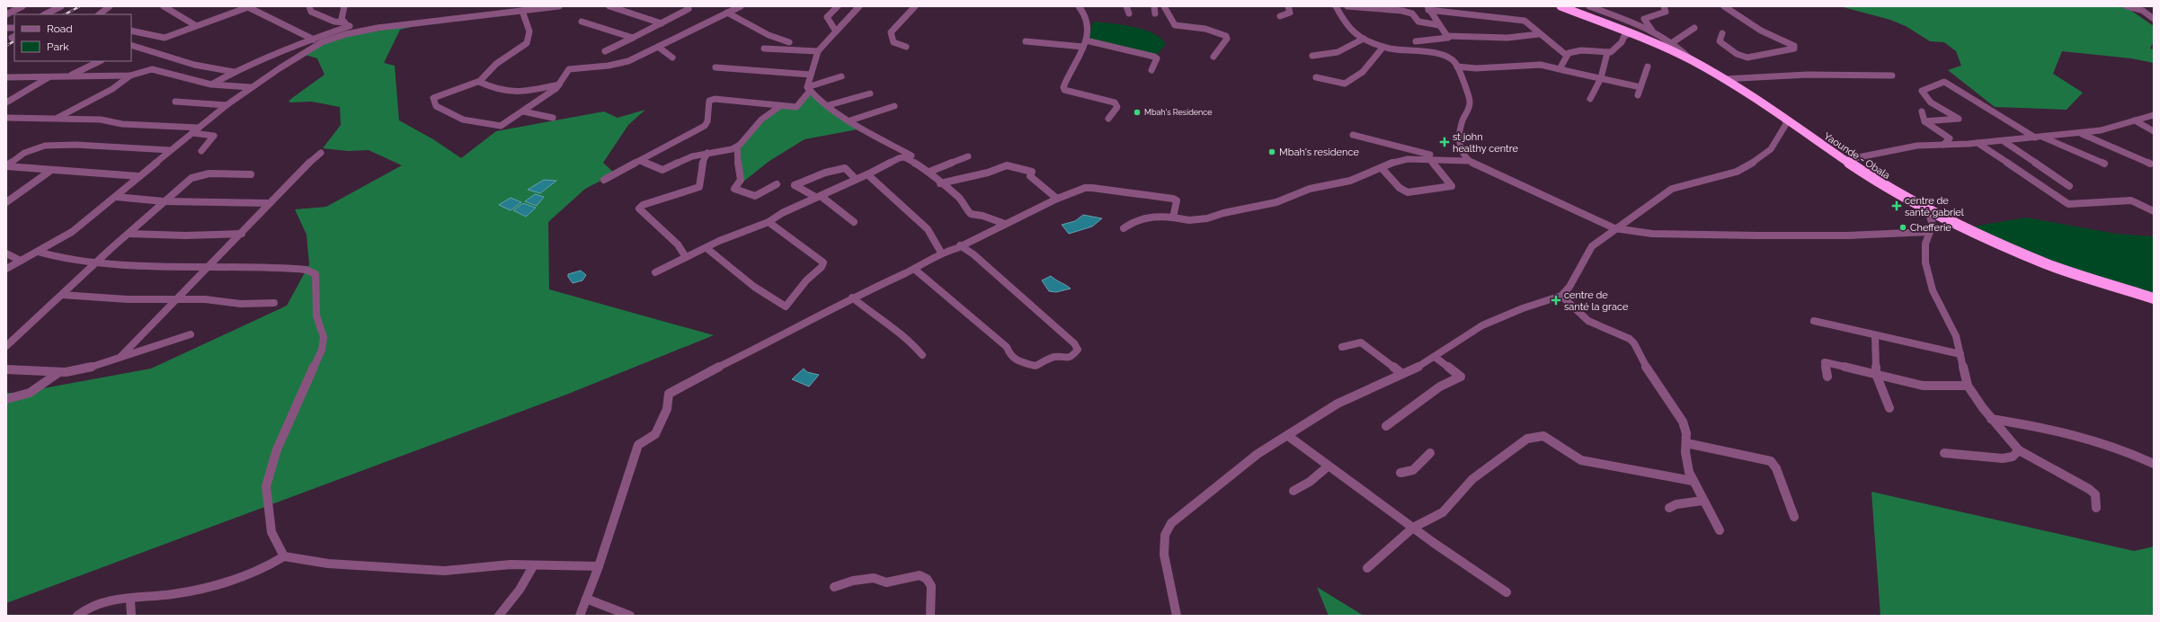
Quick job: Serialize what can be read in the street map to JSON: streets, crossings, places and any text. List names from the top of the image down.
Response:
{
  "streets": {
    "highway": ["Yaounde - Obala"]
  },
  "places": {
    "other": ["Mbah's Residence", "Mbah's residence", "Chefferie"],
    "health": ["st john healthy centre", "centre de santé gabriel", "centre de santé la grace"]
  },
  "legend": ["Road", "Park"]
}
